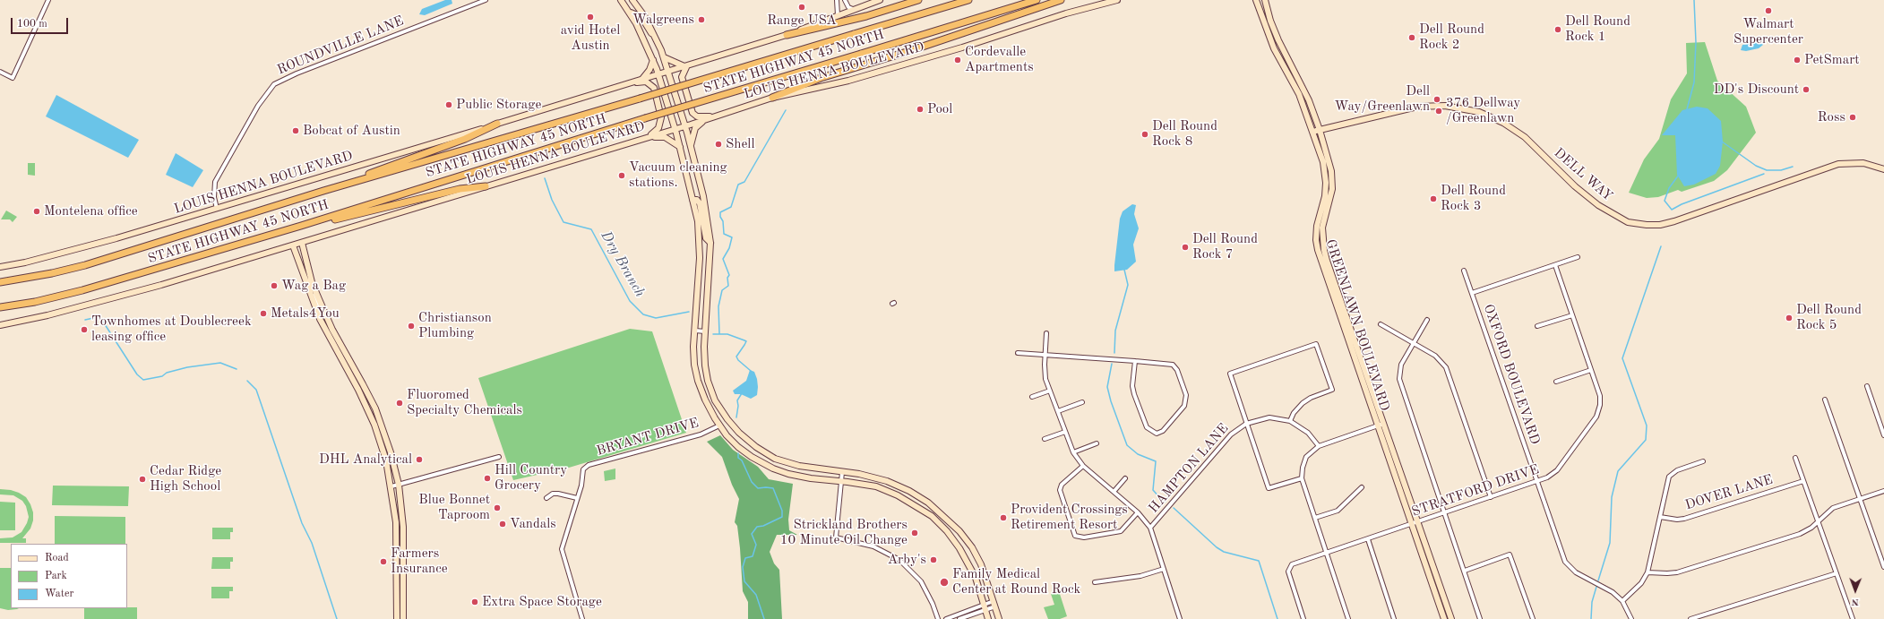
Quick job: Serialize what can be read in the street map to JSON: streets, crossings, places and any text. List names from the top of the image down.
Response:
{
  "streets": {
    "highway": ["STATE HIGHWAY 45 NORTH"],
    "main road": ["LOUIS HENNA BOULEVARD", "DELL WAY", "GREENLAWN BOULEVARD"],
    "street": [
      "ROUNDVILLE LANE",
      "OXFORD BOULEVARD",
      "BRYANT DRIVE",
      "HAMPTON LANE",
      "STRATFORD DRIVE",
      "DOVER LANE"
    ]
  },
  "crossings": [
    ["ROUNDVILLE LANE", "LOUIS HENNA BOULEVARD"],
    ["DELL WAY", "GREENLAWN BOULEVARD"],
    ["GREENLAWN BOULEVARD", "STRATFORD DRIVE"],
    ["OXFORD BOULEVARD", "STRATFORD DRIVE"]
  ],
  "water": ["Dry Branch"],
  "places": [
    "Range USA",
    "Walmart Supercenter",
    "avid Hotel Austin",
    "Walgreens",
    "Dell Round Rock 1",
    "Dell Round Rock 2",
    "Cordevalle Apartments",
    "PetSmart",
    "DD's Discount",
    "Dell Way/Greenlawn",
    "Public Storage",
    "Pool",
    "376 Dellway /Greenlawn",
    "Ross",
    "Bobcat of Austin",
    "Dell Round Rock 8",
    "Shell",
    "Vacuum cleaning stations.",
    "Dell Round Rock 3",
    "Montelena office",
    "Dell Round Rock 7",
    "Wag a Bag",
    "Metals4You",
    "Dell Round Rock 5",
    "Christianson Plumbing",
    "Townhomes at Doublecreek leasing office",
    "Fluoromed Specialty Chemicals",
    "DHL Analytical",
    "Hill Country Grocery",
    "Cedar Ridge High School",
    "Blue Bonnet Taproom",
    "Provident Crossings Retirement Resort",
    "Vandals",
    "Strickland Brothers 10 Minute Oil Change",
    "Arby's",
    "Farmers Insurance",
    "Family Medical Center at Round Rock",
    "Extra Space Storage"
  ],
  "legend": ["Road", "Park", "Water"],
  "scale_bar": "100 m",
  "north": "bottom"
}
